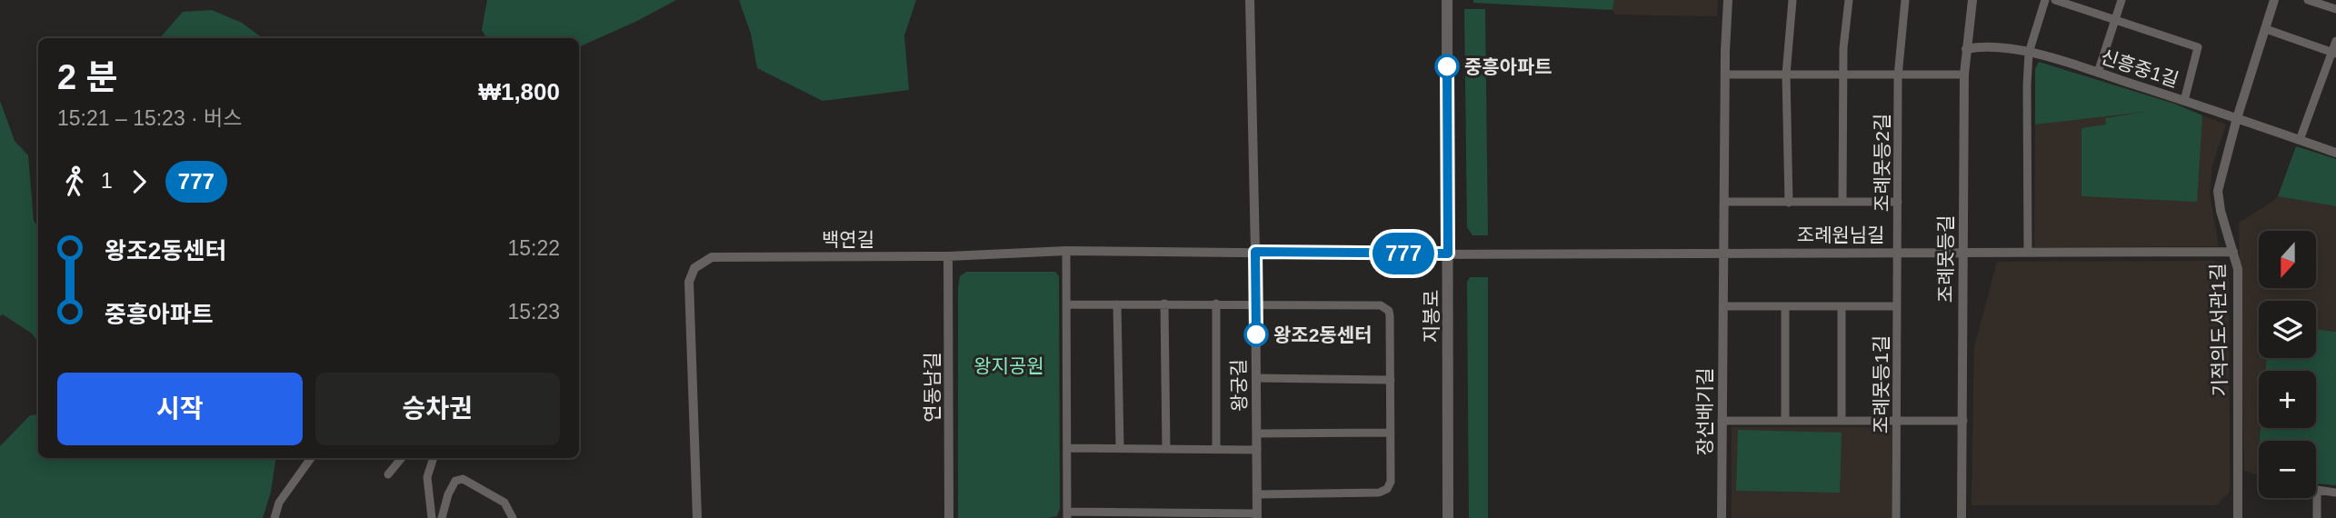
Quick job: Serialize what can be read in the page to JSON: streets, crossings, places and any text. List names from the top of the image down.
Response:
{
  "streets": {
    "main road": ["지봉로"],
    "street": [
      "신흥중1길",
      "조례못등2길",
      "조례원님길",
      "백연길",
      "조례못등길",
      "기적의도서관1길",
      "조례못등1길",
      "왕궁길",
      "연동남길",
      "장선배기길"
    ]
  },
  "crossings": [
    ["신흥중1길", "조례못등길"],
    ["신흥중1길", "기적의도서관1길"],
    ["조례못등2길", "조례원님길"],
    ["조례못등2길", "조례못등1길"],
    ["조례원님길", "백연길"],
    ["조례원님길", "조례못등길"],
    ["조례원님길", "지봉로"],
    ["조례원님길", "기적의도서관1길"],
    ["조례원님길", "조례못등1길"],
    ["조례원님길", "장선배기길"],
    ["백연길", "지봉로"],
    ["백연길", "왕궁길"],
    ["백연길", "연동남길"]
  ],
  "parks": ["왕지공원"],
  "places": ["중흥아파트", "왕조2동센터"],
  "lines": ["bus line 777"],
  "north": "bottom",
  "page": {
    "on_map": "777",
    "heading": ["2 분", "15:21 – 15:23 · 버스", "₩1,800"],
    "legs": ["1", "777"],
    "list": [
      {
        "name": "왕조2동센터",
        "value": "15:22"
      },
      {
        "name": "중흥아파트",
        "value": "15:23"
      }
    ],
    "map_buttons": ["+", "−"],
    "buttons": ["시작", "승차권"]
  }
}
